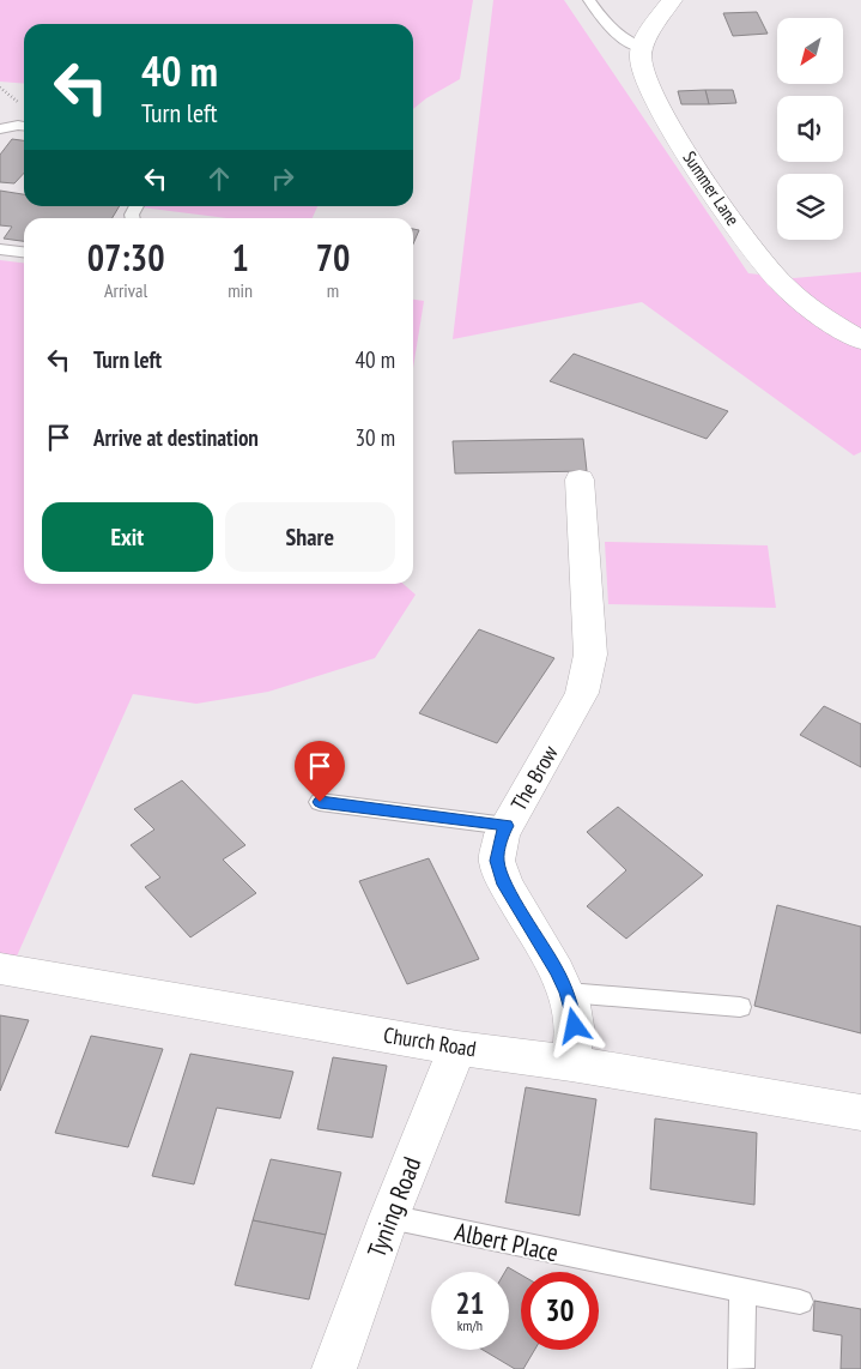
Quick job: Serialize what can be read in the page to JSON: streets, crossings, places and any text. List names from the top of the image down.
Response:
{
  "streets": {
    "street": [
      "Summer Lane",
      "The Brow",
      "Church Road",
      "Tyning Road"
    ],
    "lane": ["Albert Place"]
  },
  "crossings": [
    ["The Brow", "Church Road"],
    ["Church Road", "Tyning Road"],
    ["Tyning Road", "Albert Place"]
  ],
  "north": "bottom left",
  "page": {
    "turn": ["40 m", "Turn left"],
    "eta": [
      "07:30",
      "Arrival",
      "1",
      "min",
      "70",
      "m"
    ],
    "list": [
      {
        "name": "Turn left",
        "value": "40 m"
      },
      {
        "name": "Arrive at destination",
        "value": "30 m"
      }
    ],
    "buttons": ["Exit", "Share"],
    "speed": "21 km/h",
    "limit": "30"
  }
}
